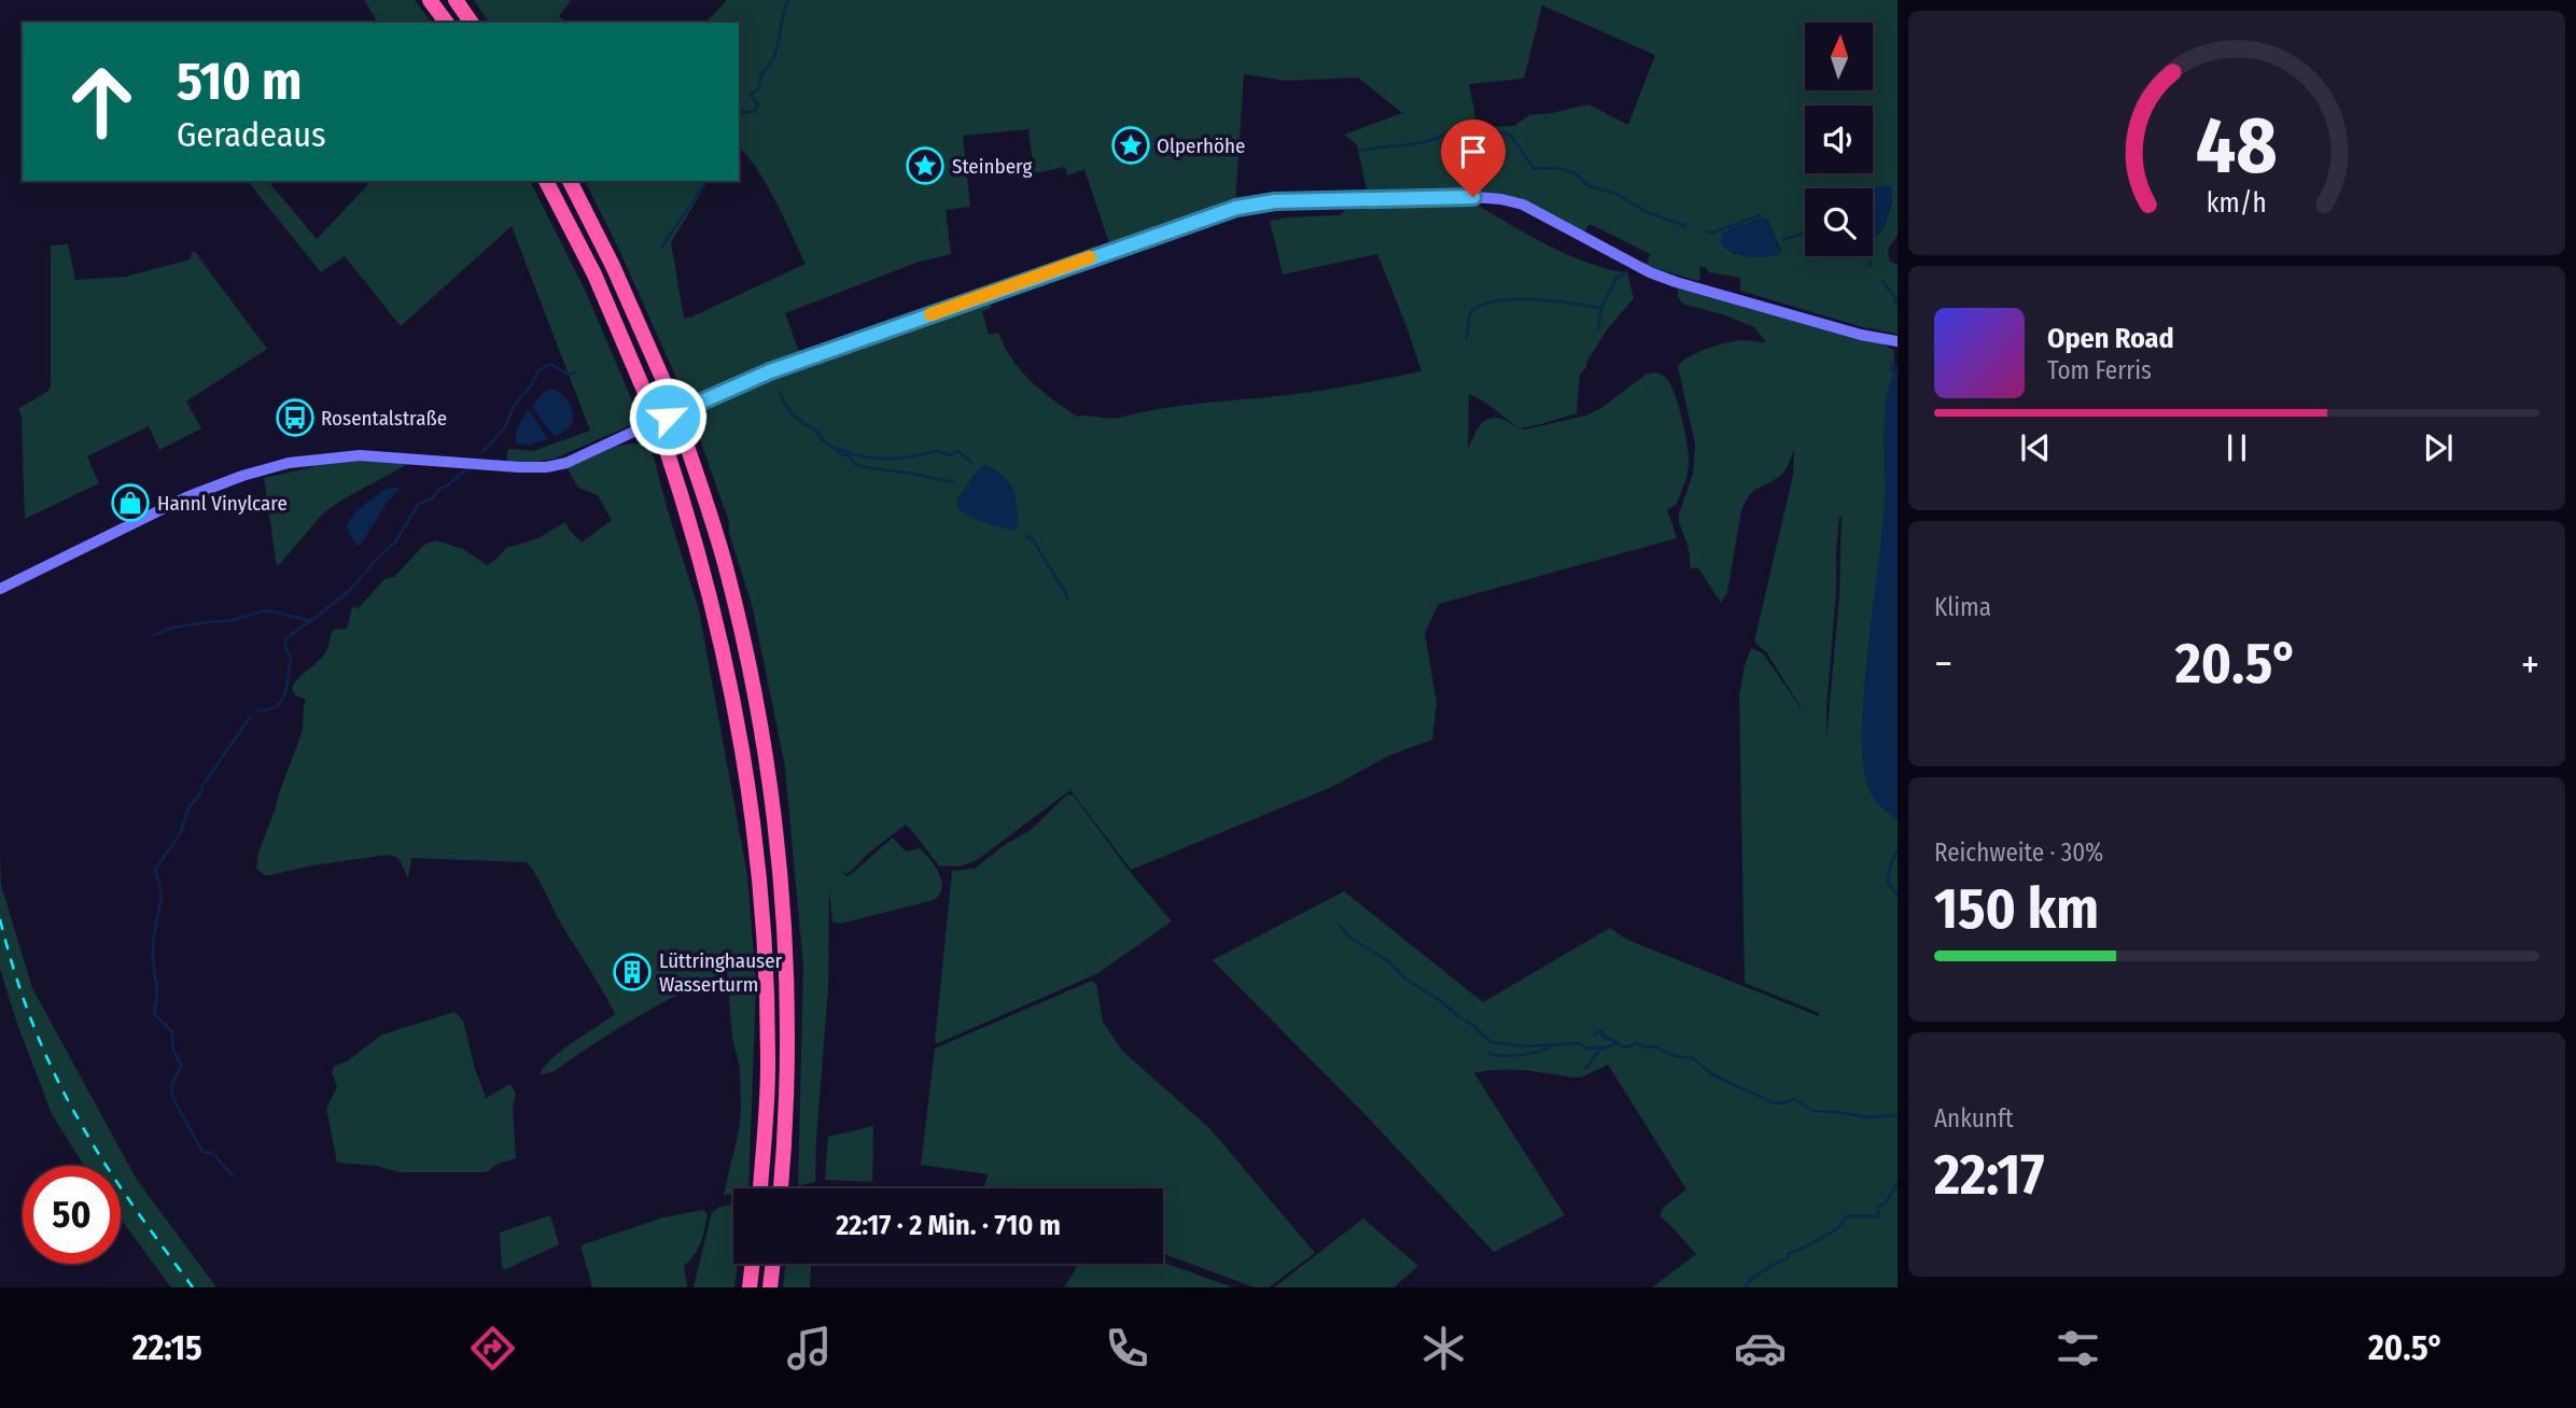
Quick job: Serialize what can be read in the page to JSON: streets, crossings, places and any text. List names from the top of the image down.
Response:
{
  "places": {
    "place": ["Olperhöhe", "Steinberg"],
    "bus stop": ["Rosentalstraße"],
    "shop": ["Hannl Vinylcare"],
    "building": ["Lüttringhauser Wasserturm"]
  },
  "north": "top",
  "page": {
    "turn": ["510 m", "Geradeaus"],
    "song": ["Open Road", "Tom Ferris"],
    "tile": [
      "Klima",
      ["Reichweite · 30%", "150 km"],
      ["Ankunft", "22:17"]
    ],
    "heat": ["−", "20.5°", "+"],
    "limit": "50",
    "trip": "22:17 · 2 Min. · 710 m",
    "tabs": ["22:15", "20.5°"],
    "gauge": ["48", "km/h"]
  }
}
